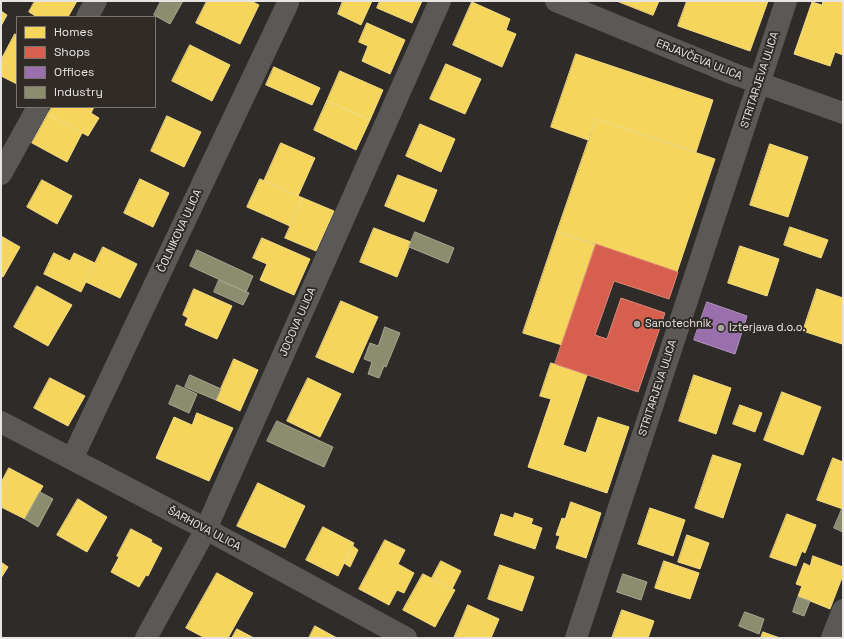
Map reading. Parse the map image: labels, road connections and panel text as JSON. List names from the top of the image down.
{
  "streets": {
    "street": [
      "ERJAVČEVA ULICA",
      "STRITARJEVA ULICA",
      "ČOLNIKOVA ULICA",
      "JOCOVA ULICA",
      "ŠARHOVA ULICA"
    ]
  },
  "crossings": [
    ["ERJAVČEVA ULICA", "STRITARJEVA ULICA"],
    ["ČOLNIKOVA ULICA", "ŠARHOVA ULICA"],
    ["JOCOVA ULICA", "ŠARHOVA ULICA"]
  ],
  "places": ["Sanotechnik", "Izterjava d.o.o."],
  "legend": [
    "Homes",
    "Shops",
    "Offices",
    "Industry"
  ]
}
